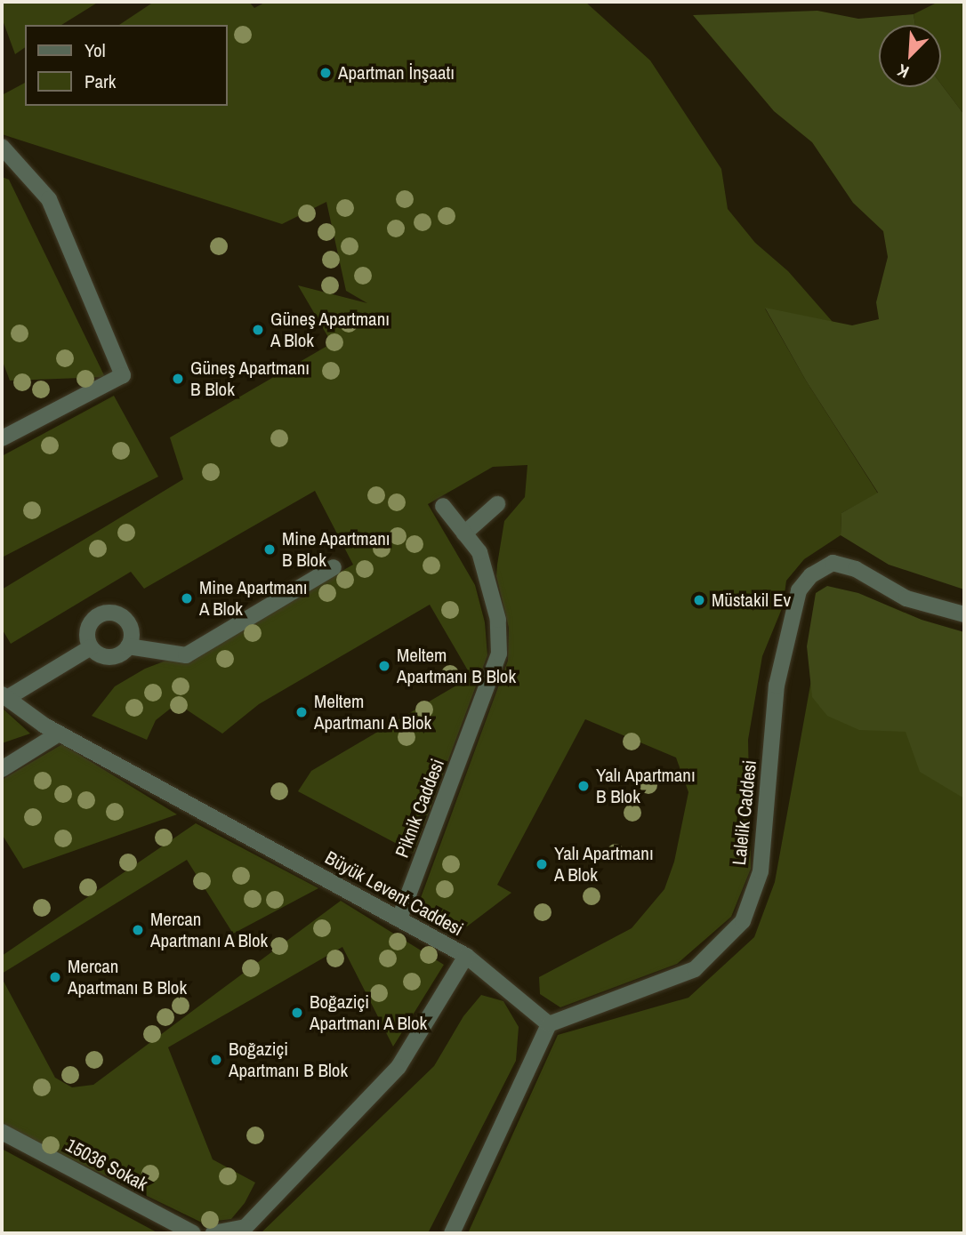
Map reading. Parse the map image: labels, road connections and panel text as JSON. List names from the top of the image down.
{
  "streets": {
    "street": [
      "Piknik Caddesi",
      "Lalelik Caddesi",
      "Büyük Levent Caddesi",
      "15036 Sokak"
    ]
  },
  "crossings": [
    ["Piknik Caddesi", "Büyük Levent Caddesi"]
  ],
  "places": [
    "Apartman İnşaatı",
    "Güneş Apartmanı A Blok",
    "Güneş Apartmanı B Blok",
    "Mine Apartmanı B Blok",
    "Mine Apartmanı A Blok",
    "Müstakil Ev",
    "Meltem Apartmanı B Blok",
    "Meltem Apartmanı A Blok",
    "Yalı Apartmanı B Blok",
    "Yalı Apartmanı A Blok",
    "Mercan Apartmanı A Blok",
    "Mercan Apartmanı B Blok",
    "Boğaziçi Apartmanı A Blok",
    "Boğaziçi Apartmanı B Blok"
  ],
  "legend": ["Yol", "Park"],
  "north": "bottom left"
}
